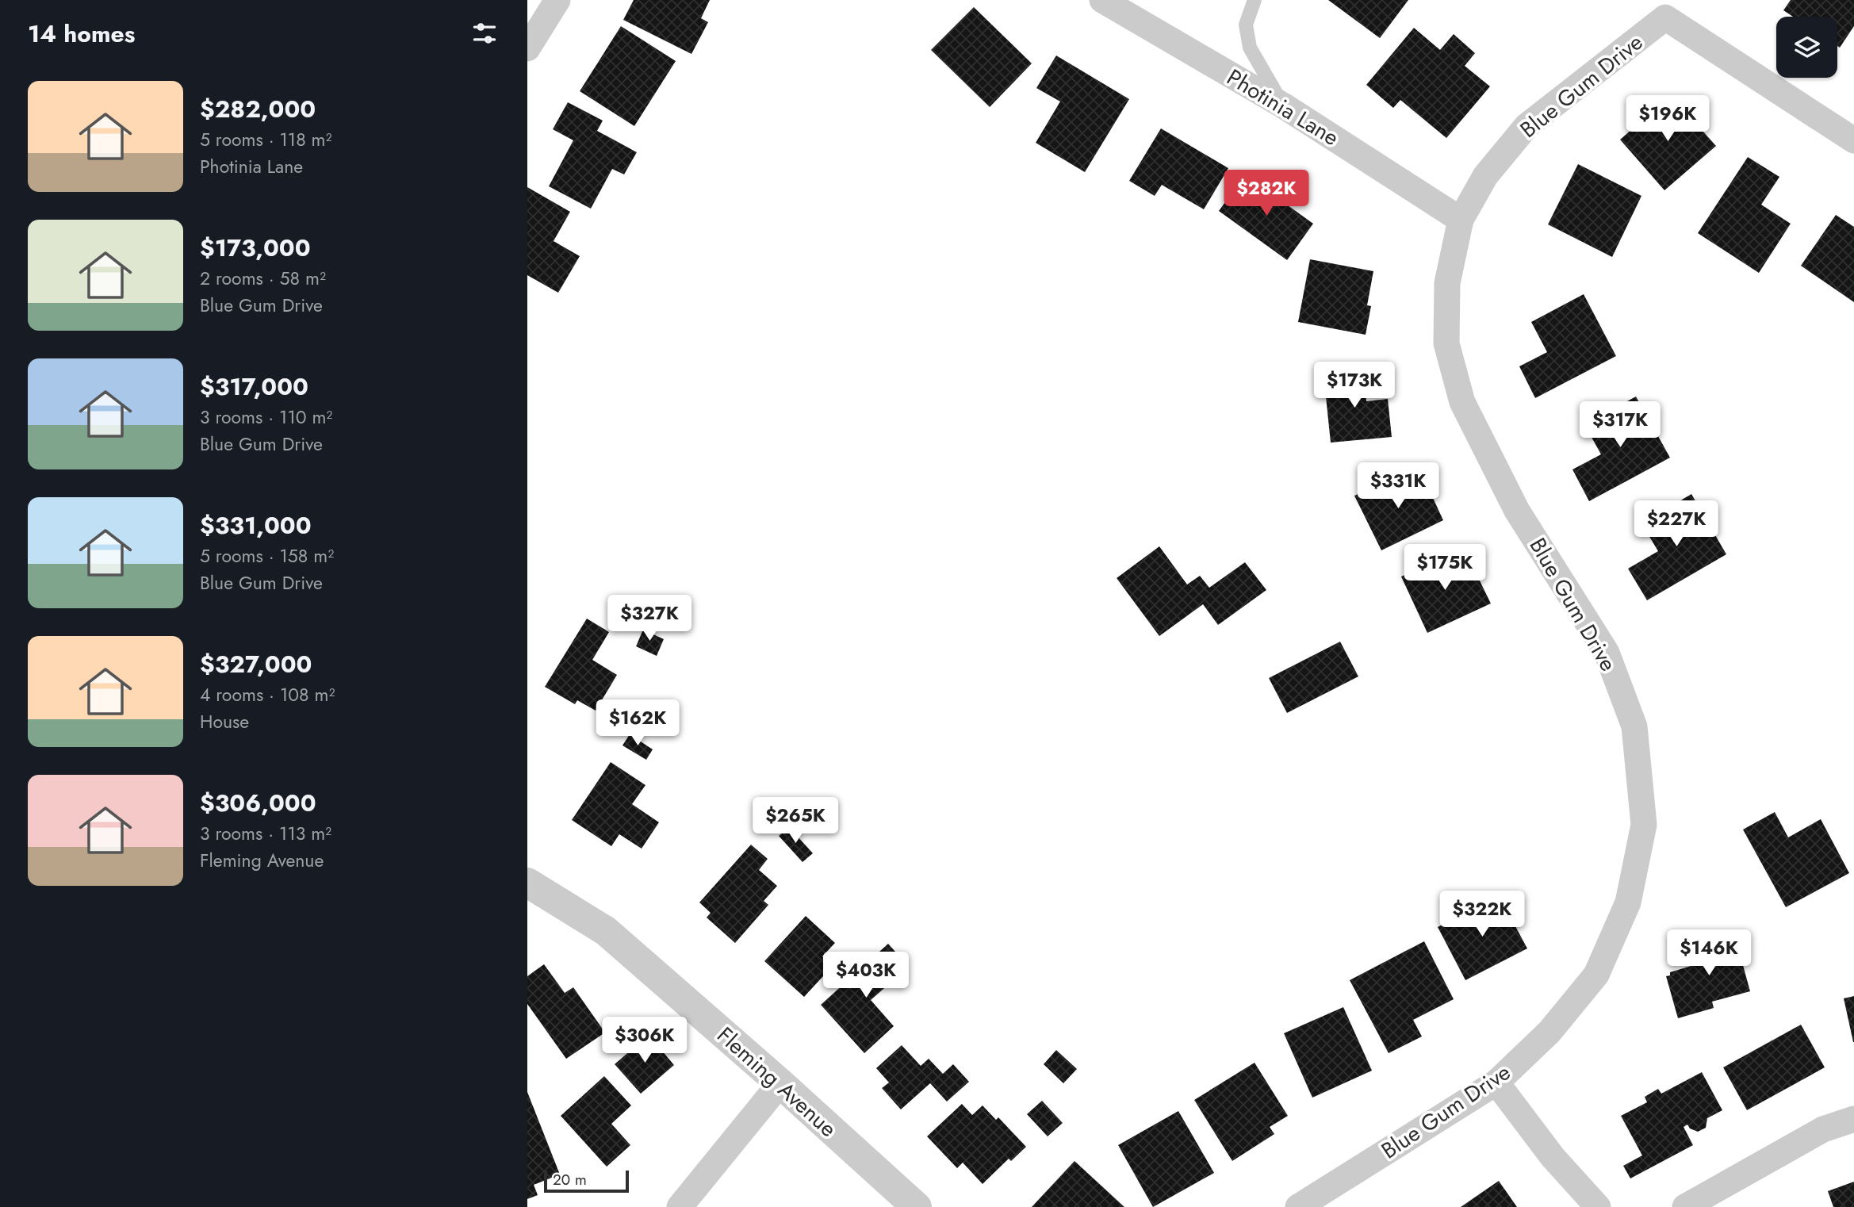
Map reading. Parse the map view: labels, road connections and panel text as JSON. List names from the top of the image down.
{
  "streets": {
    "street": ["Blue Gum Drive", "Photinia Lane", "Fleming Avenue"]
  },
  "crossings": [
    ["Blue Gum Drive", "Photinia Lane"]
  ],
  "scale_bar": "20 m",
  "page": {
    "heading": "14 homes",
    "list": [
      {
        "name": "$282,000",
        "note": "5 rooms · 118 m² · Photinia Lane"
      },
      {
        "name": "$173,000",
        "note": "2 rooms · 58 m² · Blue Gum Drive"
      },
      {
        "name": "$317,000",
        "note": "3 rooms · 110 m² · Blue Gum Drive"
      },
      {
        "name": "$331,000",
        "note": "5 rooms · 158 m² · Blue Gum Drive"
      },
      {
        "name": "$327,000",
        "note": "4 rooms · 108 m² · House"
      },
      {
        "name": "$306,000",
        "note": "3 rooms · 113 m² · Fleming Avenue"
      }
    ],
    "price": [
      "$196K",
      "$282K",
      "$173K",
      "$317K",
      "$331K",
      "$227K",
      "$175K",
      "$327K",
      "$162K",
      "$265K",
      "$322K",
      "$146K",
      "$403K",
      "$306K"
    ],
    "scale": "20 m"
  }
}
